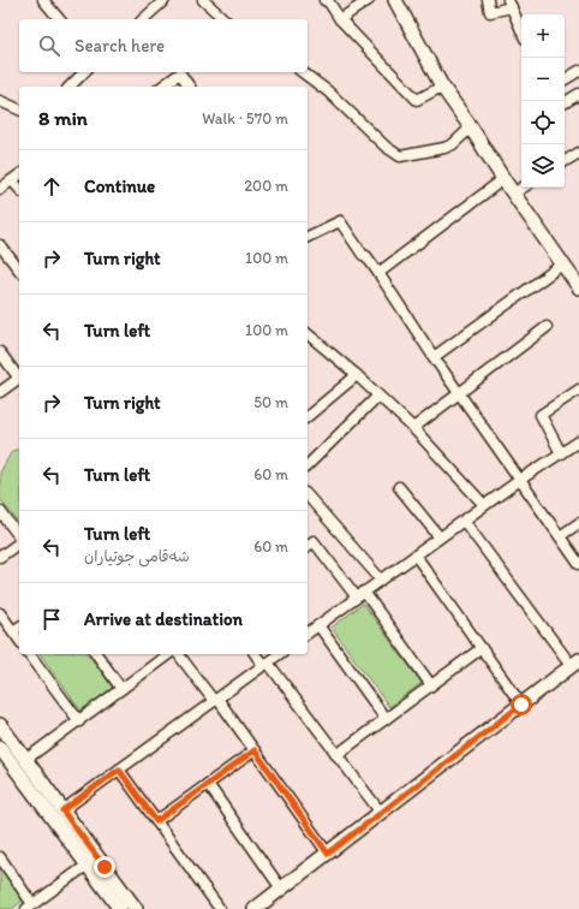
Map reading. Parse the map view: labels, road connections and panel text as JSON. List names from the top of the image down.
{
  "page": {
    "map_buttons": ["+", "−"],
    "search": "Search here",
    "heading": ["8 min", "Walk · 570 m"],
    "list": [
      ["Continue", "200 m"],
      ["Turn right", "100 m"],
      ["Turn left", "100 m"],
      ["Turn right", "50 m"],
      ["Turn left", "60 m"],
      ["Turn left", "شەقامی جوتیاران", "60 m"],
      "Arrive at destination"
    ]
  }
}
